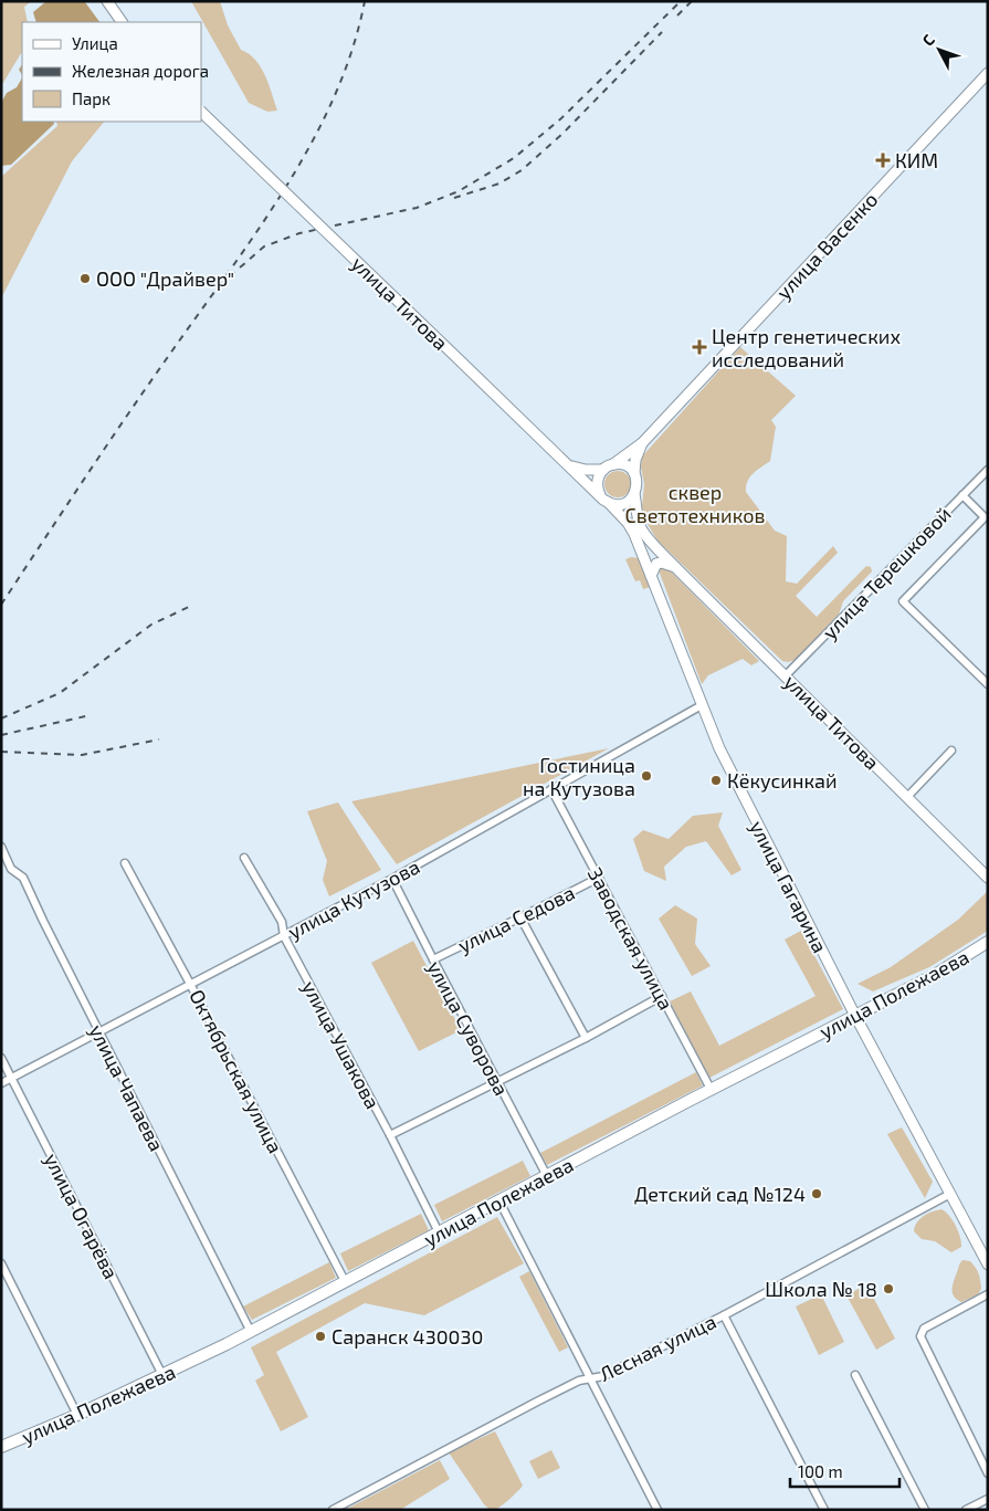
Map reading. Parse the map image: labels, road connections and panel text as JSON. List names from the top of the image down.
{
  "streets": {
    "main road": [
      "улица Васенко",
      "улица Титова",
      "улица Гагарина",
      "улица Полежаева"
    ],
    "street": [
      "улица Терешковой",
      "улица Кутузова",
      "улица Седова",
      "Заводская улица",
      "улица Суворова",
      "улица Ушакова",
      "Октябрьская улица",
      "улица Чапаева",
      "улица Огарёва",
      "Лесная улица"
    ]
  },
  "crossings": [
    ["улица Васенко", "улица Титова"],
    ["улица Васенко", "улица Гагарина"],
    ["улица Титова", "улица Терешковой"],
    ["улица Титова", "улица Гагарина"],
    ["улица Гагарина", "улица Кутузова"],
    ["улица Гагарина", "улица Полежаева"],
    ["улица Гагарина", "Лесная улица"],
    ["улица Кутузова", "Заводская улица"],
    ["улица Кутузова", "улица Суворова"],
    ["улица Кутузова", "улица Ушакова"],
    ["улица Кутузова", "Октябрьская улица"],
    ["улица Кутузова", "улица Чапаева"],
    ["улица Кутузова", "улица Огарёва"],
    ["улица Седова", "Заводская улица"],
    ["улица Седова", "улица Суворова"],
    ["Заводская улица", "улица Полежаева"],
    ["улица Полежаева", "улица Суворова"],
    ["улица Полежаева", "улица Ушакова"],
    ["улица Полежаева", "Октябрьская улица"],
    ["улица Полежаева", "улица Чапаева"],
    ["улица Полежаева", "улица Огарёва"]
  ],
  "parks": ["сквер Светотехников"],
  "places": {
    "health": ["КИМ", "Центр генетических исследований"],
    "other": [
      "ООО \"Драйвер\"",
      "Гостиница на Кутузова",
      "Кёкусинкай",
      "Детский сад №124",
      "Школа № 18",
      "Саранск 430030"
    ]
  },
  "legend": ["Улица", "Железная дорога", "Парк"],
  "scale_bar": "100 m",
  "north": "top left"
}
